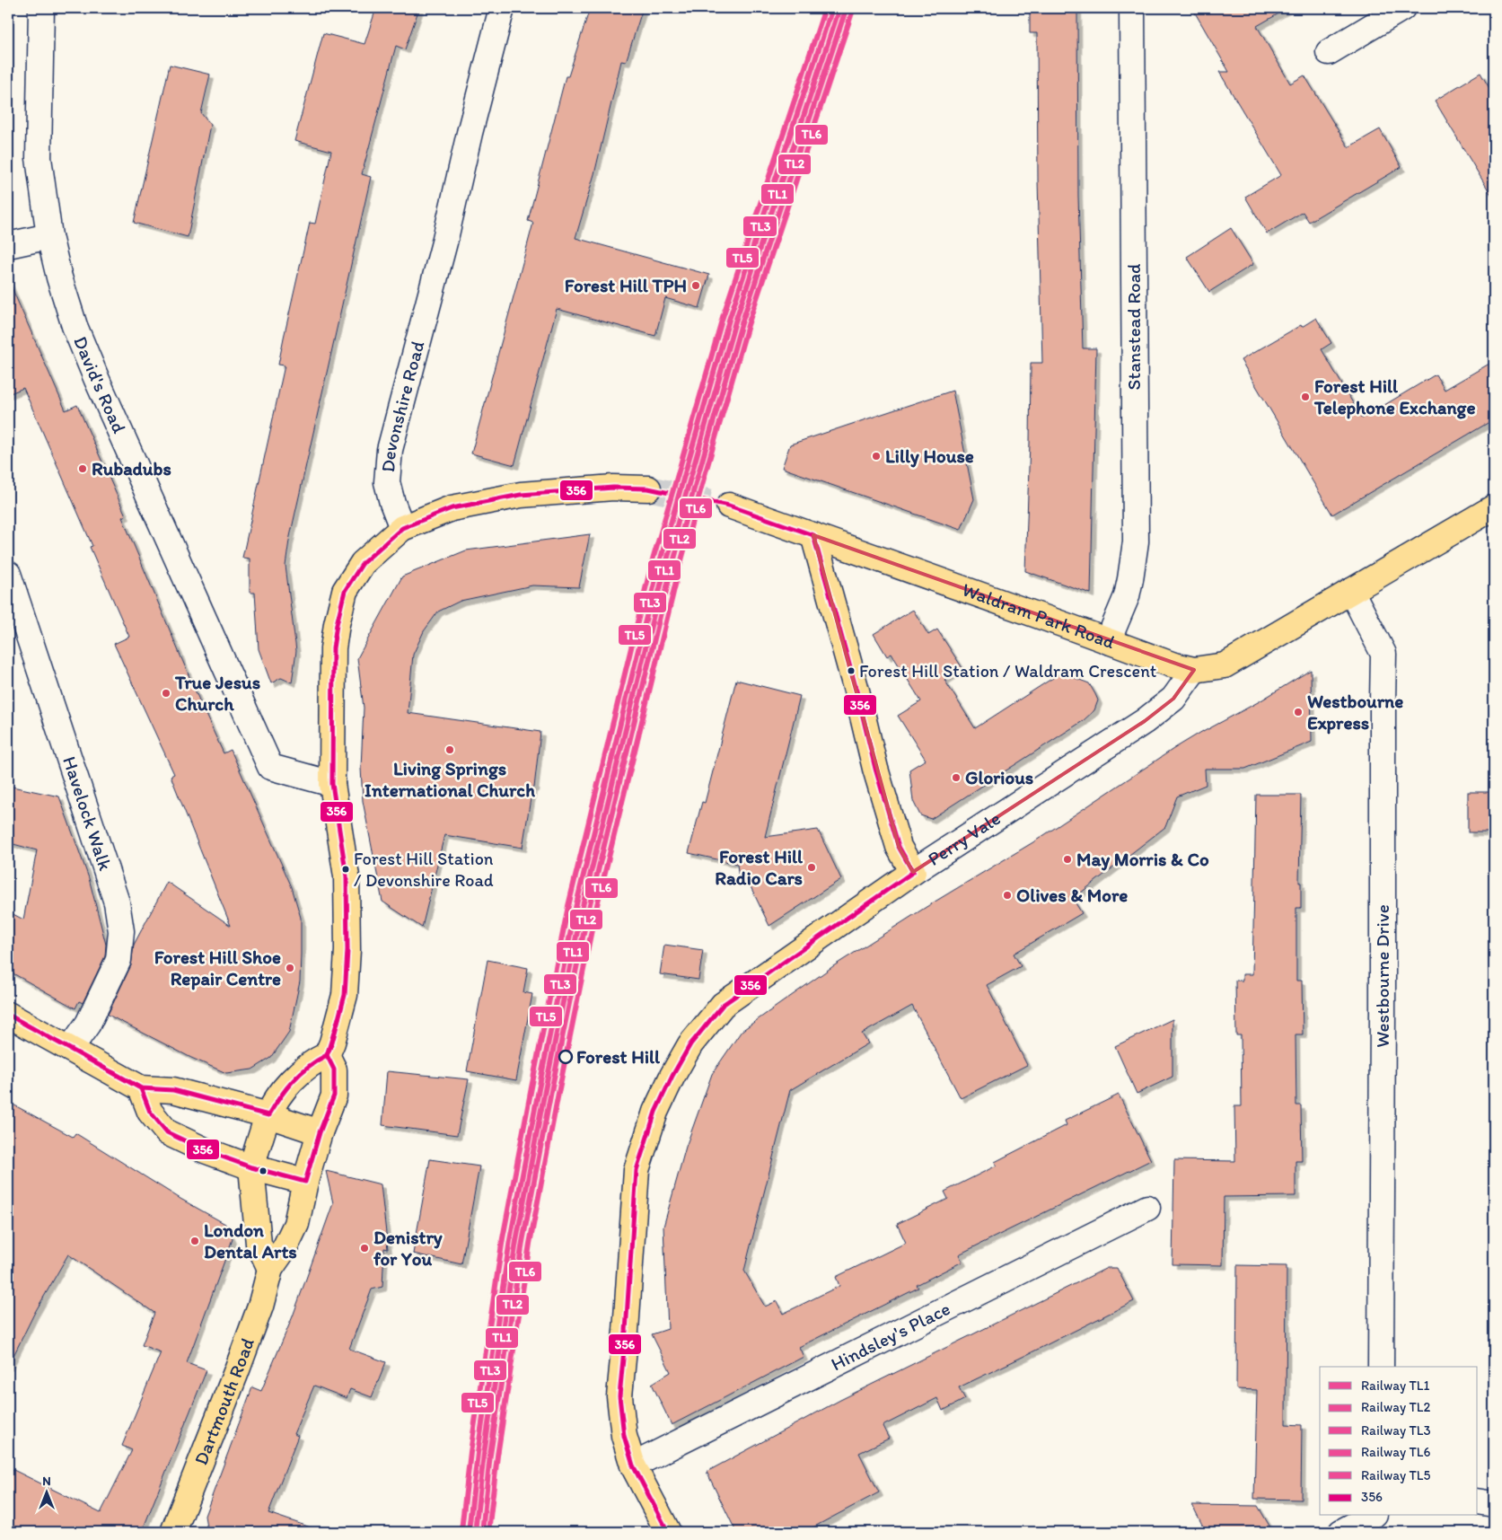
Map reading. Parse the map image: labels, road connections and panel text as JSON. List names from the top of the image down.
{
  "streets": {
    "main road": ["Waldram Park Road", "Perry Vale", "Dartmouth Road"],
    "street": [
      "Stanstead Road",
      "David's Road",
      "Devonshire Road",
      "Havelock Walk",
      "Westbourne Drive",
      "Hindsley's Place"
    ]
  },
  "crossings": [
    ["Stanstead Road", "Waldram Park Road"],
    ["Waldram Park Road", "Perry Vale"],
    ["Waldram Park Road", "Westbourne Drive"],
    ["Perry Vale", "Hindsley's Place"]
  ],
  "places": [
    "Forest Hill TPH",
    "Forest Hill Telephone Exchange",
    "Lilly House",
    "Rubadubs",
    "Forest Hill Station / Waldram Crescent",
    "True Jesus Church",
    "Westbourne Express",
    "Living Springs International Church",
    "Glorious",
    "May Morris & Co",
    "Forest Hill Radio Cars",
    "Forest Hill Station / Devonshire Road",
    "Olives & More",
    "Forest Hill Shoe Repair Centre",
    "Forest Hill",
    "London Dental Arts",
    "Denistry for You"
  ],
  "lines": [
    "rail line TL1",
    "rail line TL3",
    "rail line TL5",
    "rail line TL2",
    "rail line TL6",
    "transit line 356"
  ],
  "legend": [
    "Railway TL1",
    "Railway TL2",
    "Railway TL3",
    "Railway TL6",
    "Railway TL5",
    "356"
  ],
  "north": "top"
}
